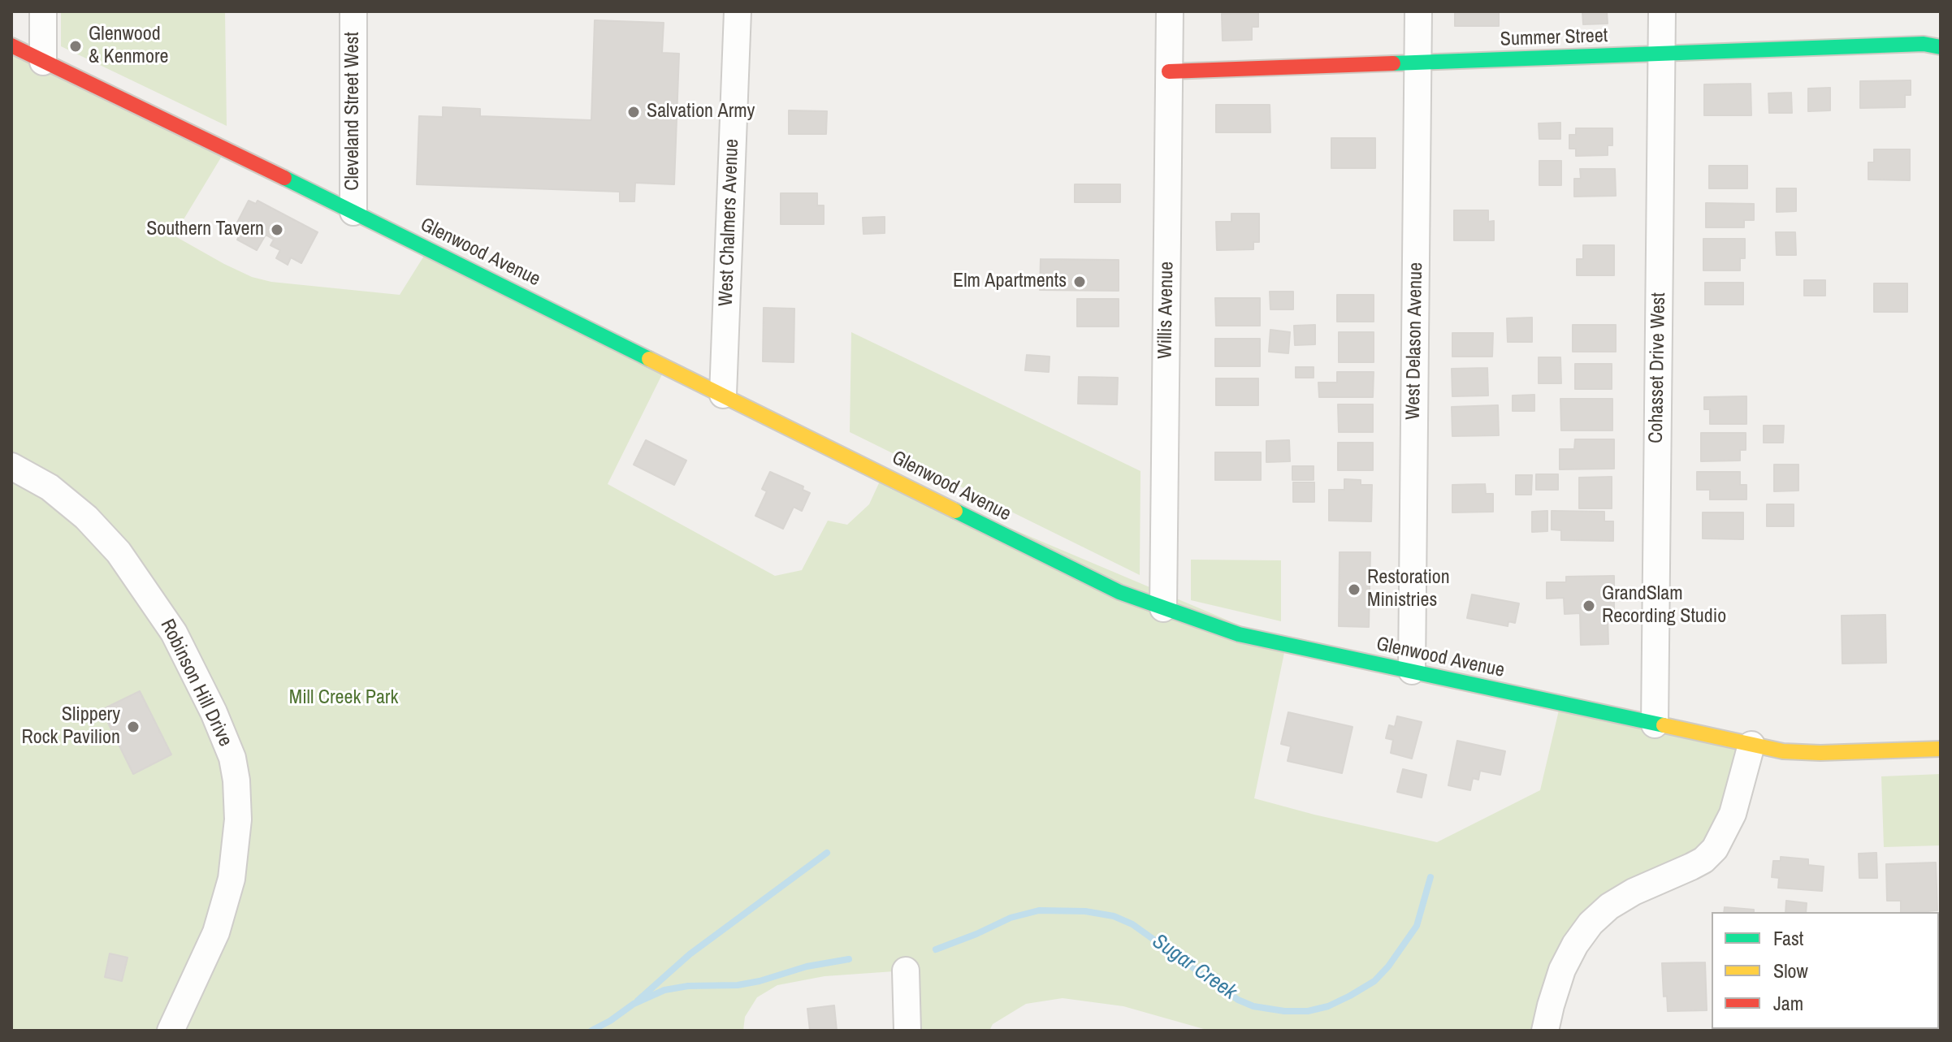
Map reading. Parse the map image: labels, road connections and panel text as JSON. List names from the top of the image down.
{
  "streets": {
    "main road": ["Summer Street", "Glenwood Avenue"],
    "street": [
      "Cleveland Street West",
      "West Chalmers Avenue",
      "Willis Avenue",
      "West Delason Avenue",
      "Cohasset Drive West",
      "Robinson Hill Drive"
    ]
  },
  "crossings": [
    ["Summer Street", "Willis Avenue"],
    ["Summer Street", "West Delason Avenue"],
    ["Summer Street", "Cohasset Drive West"],
    ["Cleveland Street West", "Glenwood Avenue"],
    ["West Chalmers Avenue", "Glenwood Avenue"],
    ["Glenwood Avenue", "Willis Avenue"],
    ["Glenwood Avenue", "West Delason Avenue"],
    ["Glenwood Avenue", "Cohasset Drive West"]
  ],
  "water": ["Sugar Creek"],
  "parks": ["Mill Creek Park"],
  "places": [
    "Glenwood & Kenmore",
    "Salvation Army",
    "Southern Tavern",
    "Elm Apartments",
    "Restoration Ministries",
    "GrandSlam Recording Studio",
    "Slippery Rock Pavilion"
  ],
  "legend": ["Fast", "Slow", "Jam"]
}
